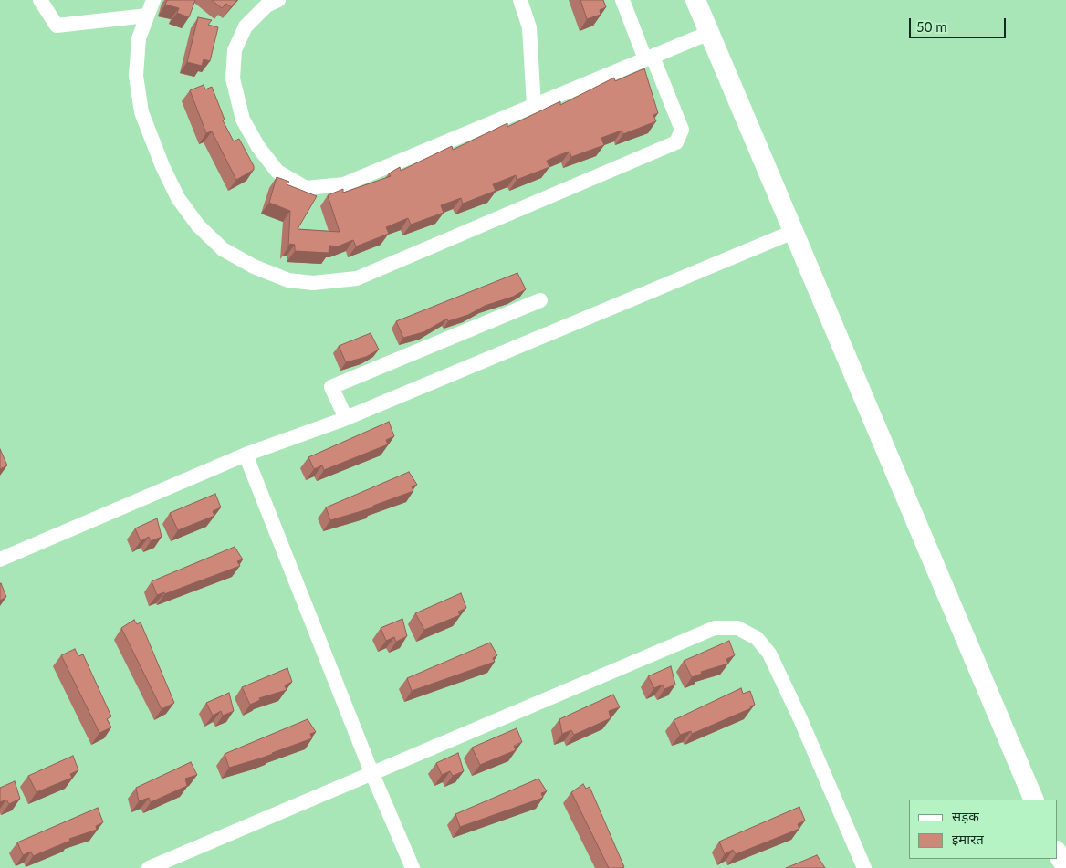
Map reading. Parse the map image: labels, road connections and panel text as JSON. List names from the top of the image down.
{
  "legend": ["सड़क", "इमारत"],
  "scale_bar": "50 m"
}
